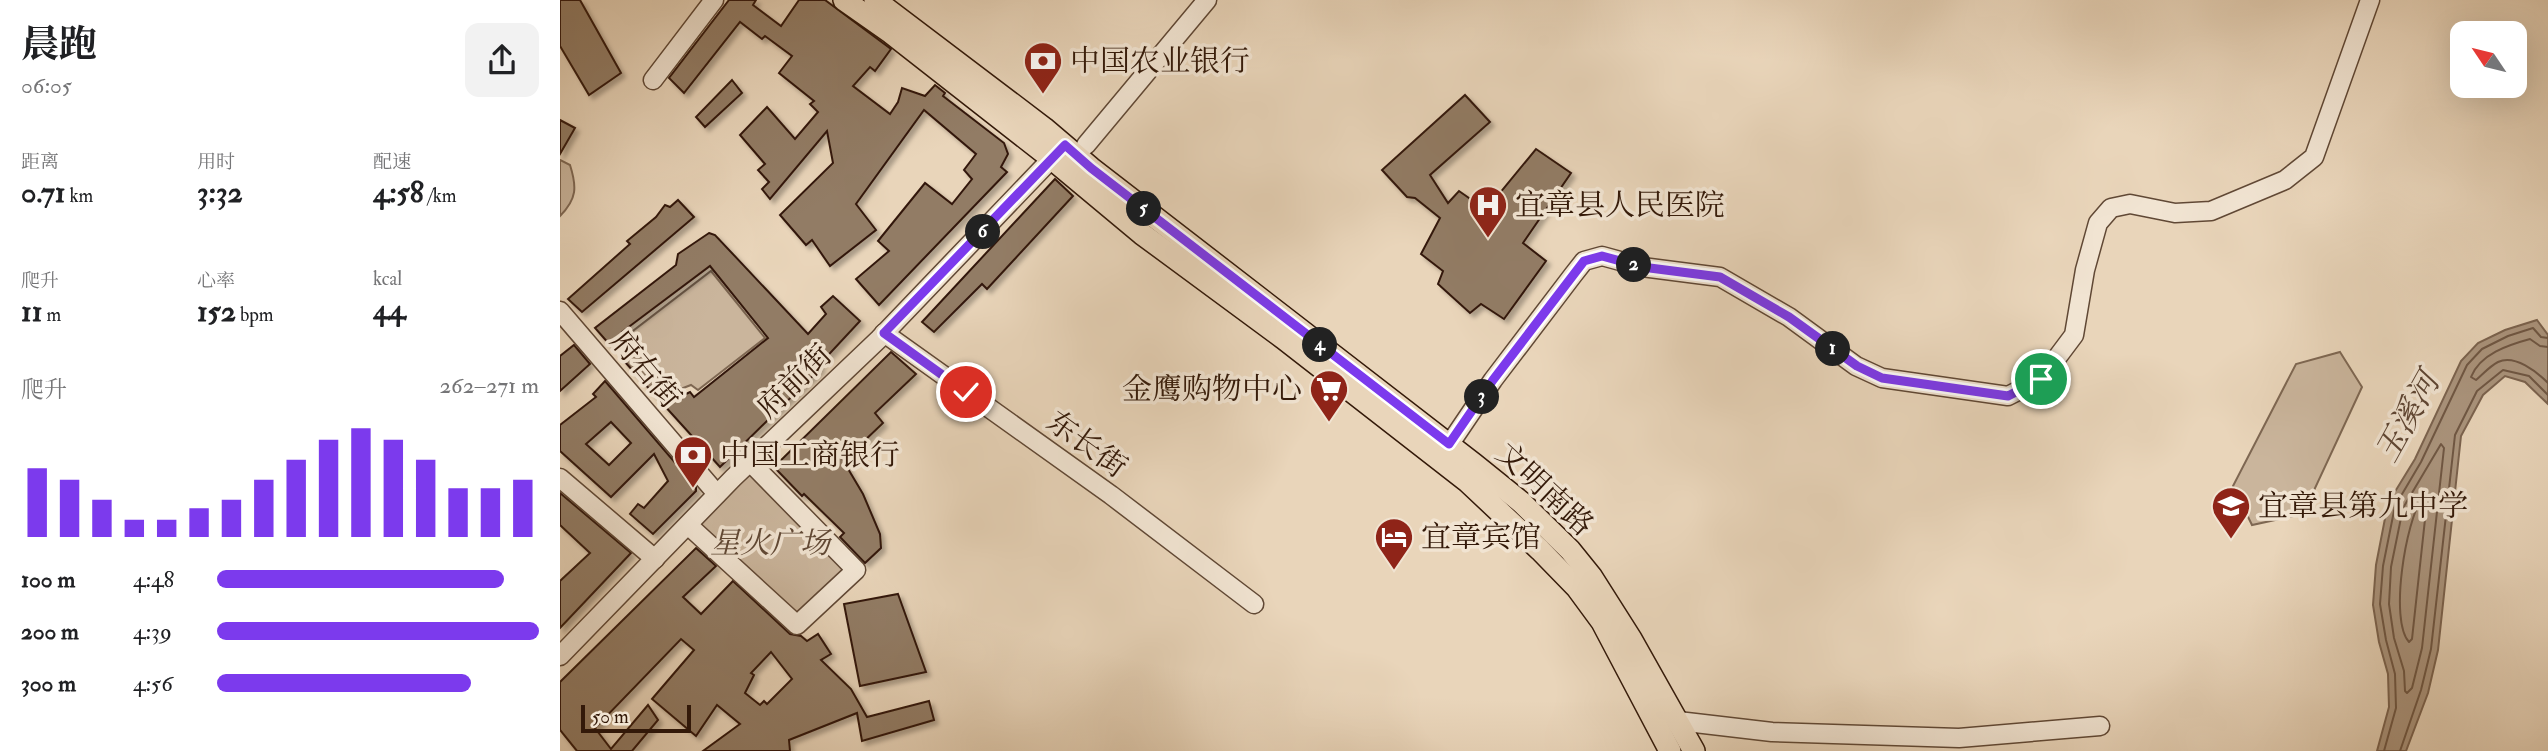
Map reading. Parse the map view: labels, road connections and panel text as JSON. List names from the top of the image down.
{
  "streets": {
    "main road": ["文明南路"],
    "street": ["府右街", "府前街", "东长街"]
  },
  "crossings": [
    ["府右街", "府前街"],
    ["府前街", "东长街"],
    ["府前街", "文明南路"]
  ],
  "water": ["玉溪河"],
  "parks": ["星火广场"],
  "places": {
    "bank": ["中国农业银行", "中国工商银行"],
    "hospital": ["宜章县人民医院"],
    "supermarket": ["金鹰购物中心"],
    "school or university": ["宜章县第九中学"],
    "hotel": ["宜章宾馆"]
  },
  "scale_bar": "50 m",
  "north": "top left",
  "page": {
    "heading": ["晨跑", "06:05"],
    "stats": [
      ["距离", "0.71 km"],
      ["用时", "3:32"],
      ["配速", "4:58 /km"],
      ["爬升", "11 m"],
      ["心率", "152 bpm"],
      ["kcal", "44"]
    ],
    "pins": [
      "5",
      "6",
      "2",
      "4",
      "1",
      "3"
    ],
    "chart": ["爬升", "262–271 m"],
    "list": [
      {
        "name": "100 m",
        "note": "4:48"
      },
      {
        "name": "200 m",
        "note": "4:39"
      },
      {
        "name": "300 m",
        "note": "4:56"
      }
    ],
    "scale": "50 m"
  }
}
